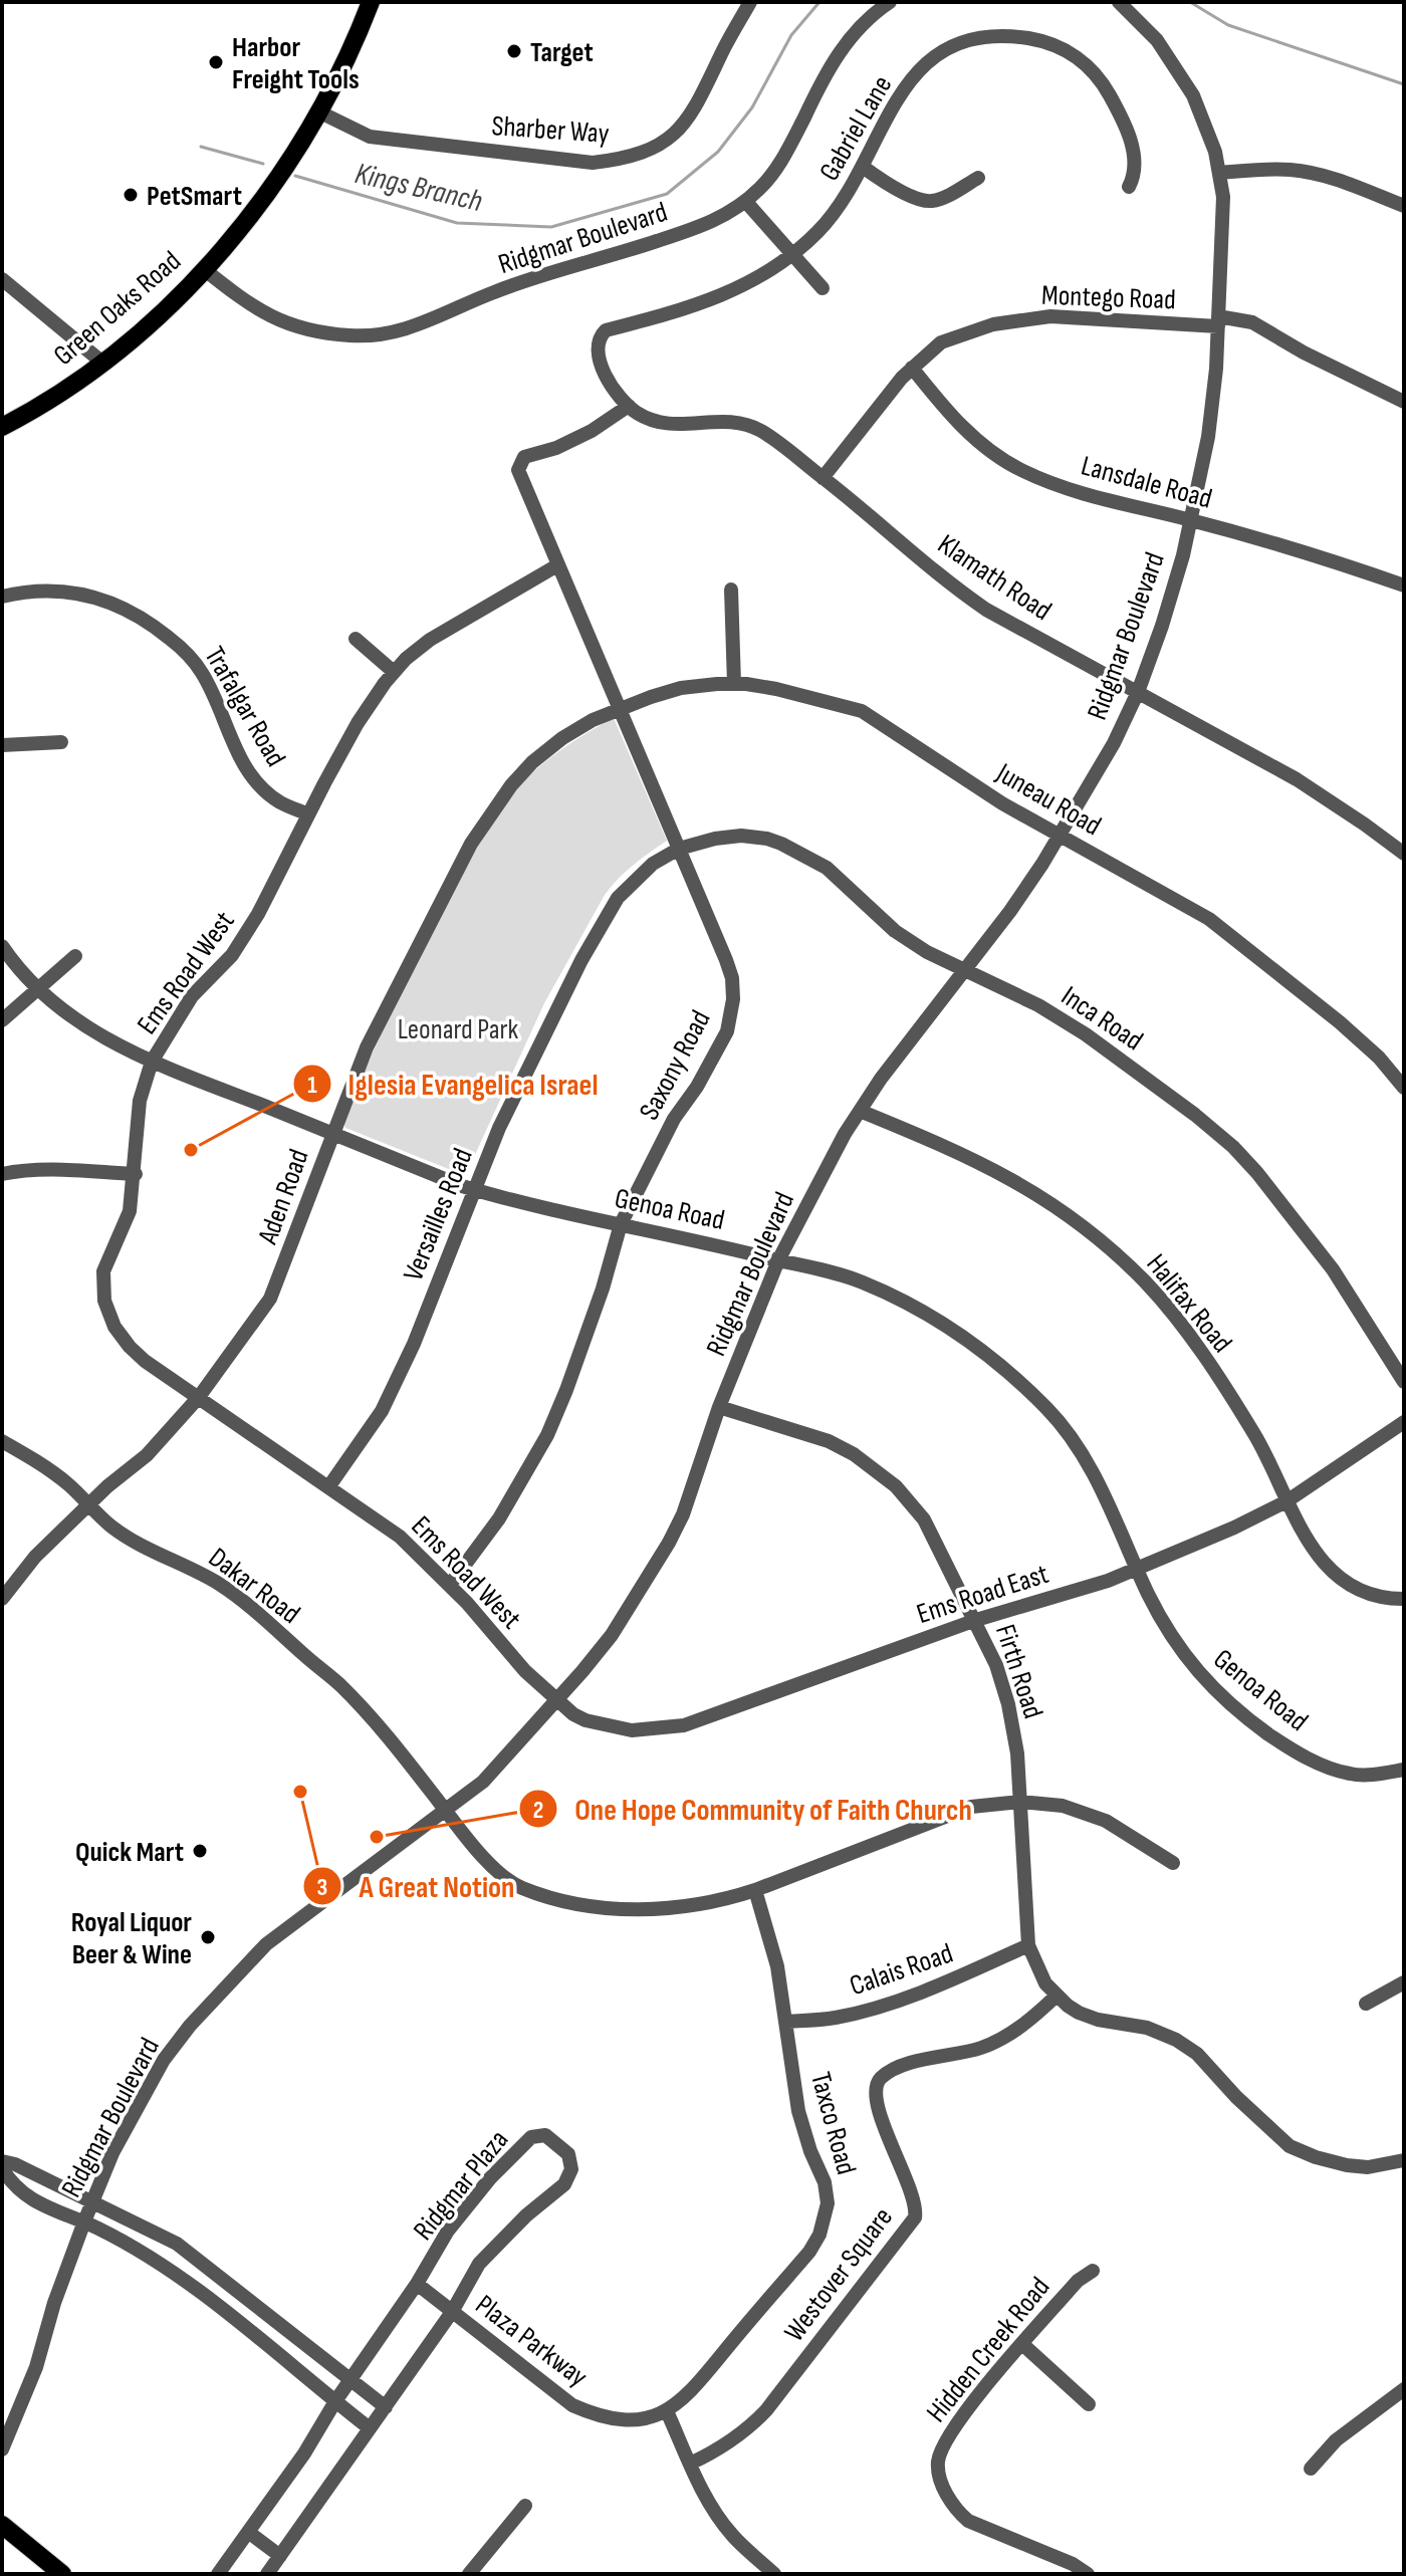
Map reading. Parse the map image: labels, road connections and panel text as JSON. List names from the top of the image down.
{
  "streets": {
    "main road": ["Green Oaks Road"],
    "street": [
      "Gabriel Lane",
      "Sharber Way",
      "Ridgmar Boulevard",
      "Montego Road",
      "Lansdale Road",
      "Klamath Road",
      "Trafalgar Road",
      "Juneau Road",
      "Ems Road West",
      "Inca Road",
      "Saxony Road",
      "Aden Road",
      "Genoa Road",
      "Versailles Road",
      "Halifax Road",
      "Dakar Road",
      "Ems Road East",
      "Firth Road",
      "Calais Road",
      "Taxco Road",
      "Ridgmar Plaza",
      "Westover Square",
      "Plaza Parkway",
      "Hidden Creek Road"
    ]
  },
  "crossings": [
    ["Gabriel Lane", "Klamath Road"],
    ["Gabriel Lane", "Saxony Road"],
    ["Sharber Way", "Green Oaks Road"],
    ["Ridgmar Boulevard", "Montego Road"],
    ["Ridgmar Boulevard", "Green Oaks Road"],
    ["Ridgmar Boulevard", "Lansdale Road"],
    ["Ridgmar Boulevard", "Klamath Road"],
    ["Ridgmar Boulevard", "Juneau Road"],
    ["Ridgmar Boulevard", "Ems Road West"],
    ["Ridgmar Boulevard", "Inca Road"],
    ["Ridgmar Boulevard", "Genoa Road"],
    ["Ridgmar Boulevard", "Halifax Road"],
    ["Ridgmar Boulevard", "Dakar Road"],
    ["Ridgmar Boulevard", "Ems Road East"],
    ["Ridgmar Boulevard", "Firth Road"],
    ["Montego Road", "Lansdale Road"],
    ["Montego Road", "Klamath Road"],
    ["Klamath Road", "Saxony Road"],
    ["Trafalgar Road", "Ems Road West"],
    ["Juneau Road", "Saxony Road"],
    ["Juneau Road", "Aden Road"],
    ["Ems Road West", "Saxony Road"],
    ["Ems Road West", "Aden Road"],
    ["Ems Road West", "Genoa Road"],
    ["Ems Road West", "Versailles Road"],
    ["Ems Road West", "Ems Road East"],
    ["Inca Road", "Saxony Road"],
    ["Inca Road", "Versailles Road"],
    ["Saxony Road", "Aden Road"],
    ["Saxony Road", "Genoa Road"],
    ["Saxony Road", "Versailles Road"],
    ["Aden Road", "Genoa Road"],
    ["Aden Road", "Dakar Road"],
    ["Genoa Road", "Versailles Road"],
    ["Genoa Road", "Ems Road East"],
    ["Halifax Road", "Ems Road East"],
    ["Dakar Road", "Firth Road"],
    ["Dakar Road", "Taxco Road"],
    ["Ems Road East", "Firth Road"],
    ["Firth Road", "Calais Road"],
    ["Calais Road", "Taxco Road"],
    ["Taxco Road", "Plaza Parkway"],
    ["Ridgmar Plaza", "Plaza Parkway"]
  ],
  "water": ["Kings Branch"],
  "parks": ["Leonard Park"],
  "places": [
    "Target",
    "Harbor Freight Tools",
    "PetSmart",
    "Iglesia Evangelica Israel",
    "A Great Notion",
    "One Hope Community of Faith Church",
    "Quick Mart",
    "Royal Liquor Beer & Wine"
  ]
}
